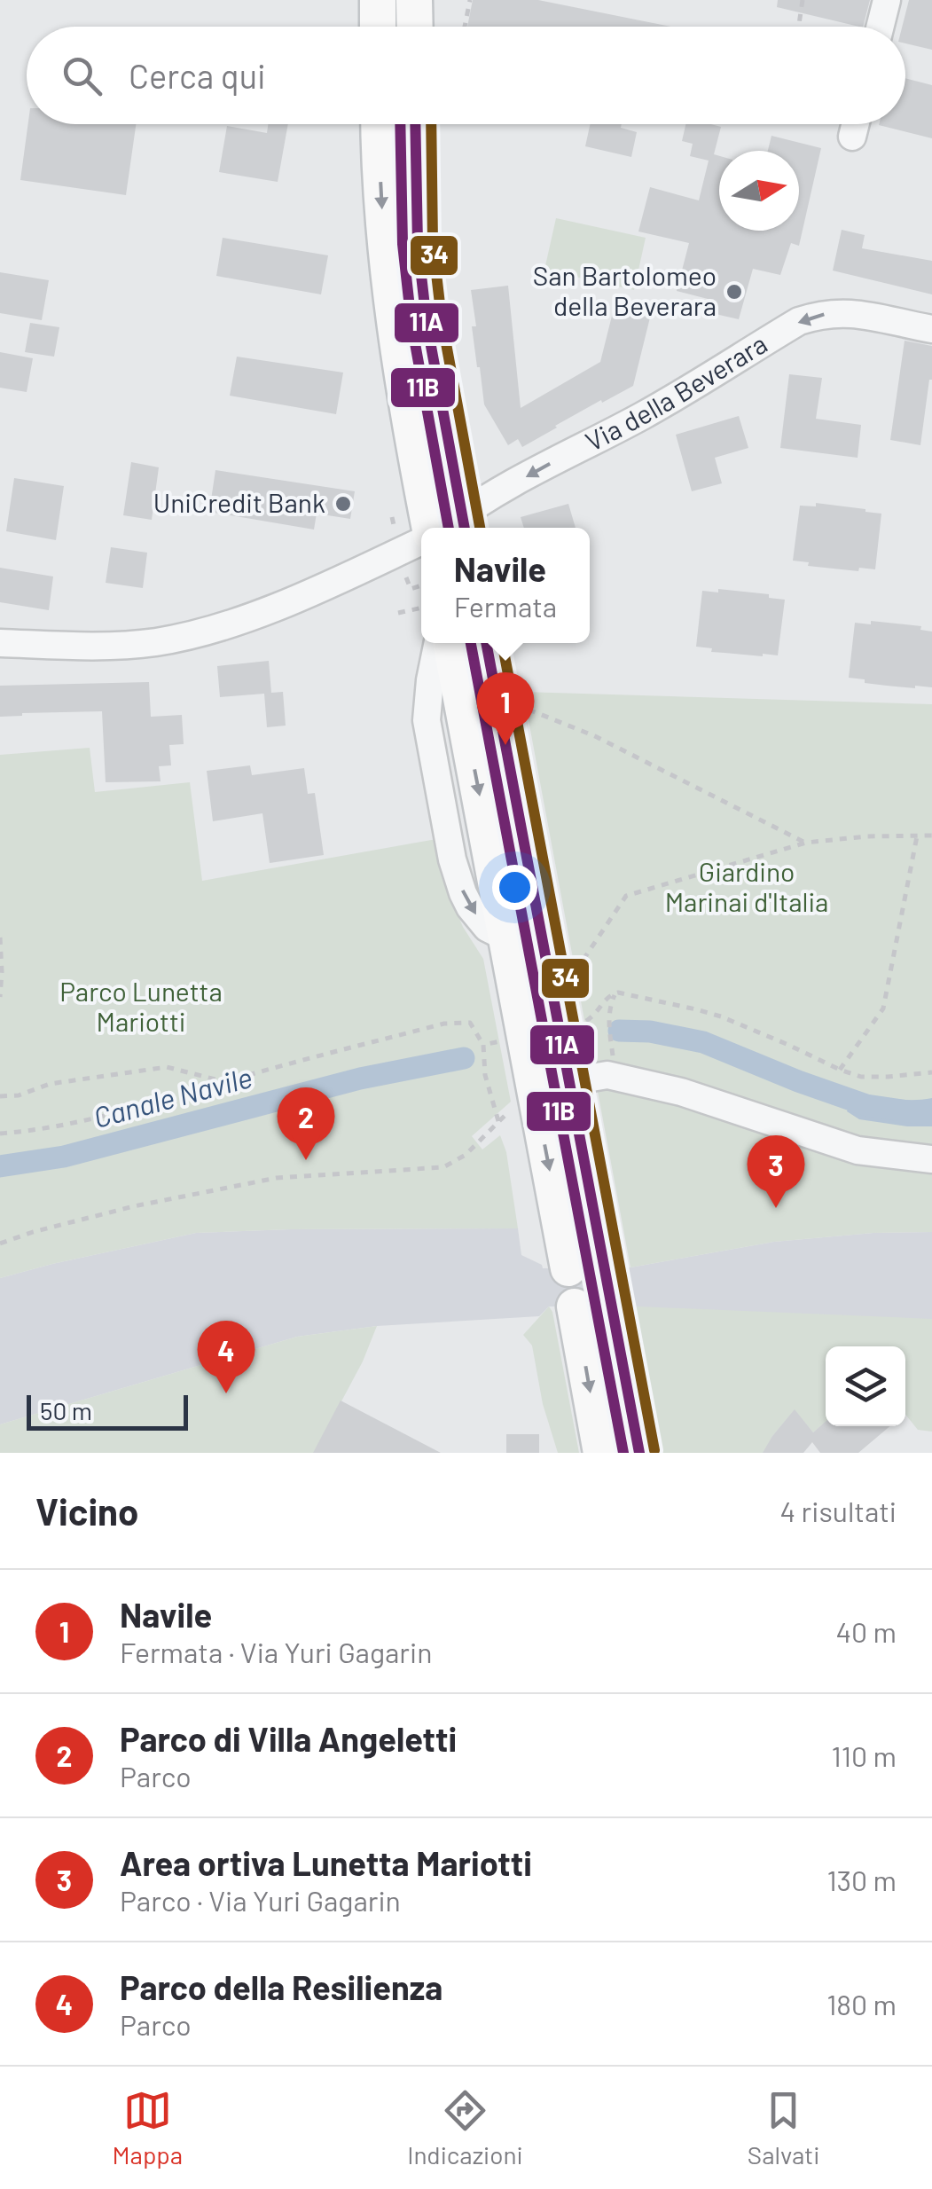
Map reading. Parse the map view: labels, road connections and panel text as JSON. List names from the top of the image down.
{
  "streets": {
    "street": ["Via della Beverara"]
  },
  "one_way": ["Via della Beverara"],
  "water": ["Canale Navile"],
  "parks": ["Giardino Marinai d'Italia", "Parco Lunetta Mariotti"],
  "places": ["San Bartolomeo della Beverara", "UniCredit Bank"],
  "lines": ["transit line 11A", "transit line 11B", "transit line 34"],
  "scale_bar": "50 m",
  "north": "right",
  "page": {
    "search": "Cerca qui",
    "popup": ["Navile", "Fermata"],
    "pins": [
      "1",
      "2",
      "3",
      "4"
    ],
    "scale": "50 m",
    "heading": ["Vicino", "4 risultati"],
    "list": [
      {
        "mark": "1",
        "name": "Navile",
        "note": "Fermata · Via Yuri Gagarin",
        "value": "40 m"
      },
      {
        "mark": "2",
        "name": "Parco di Villa Angeletti",
        "note": "Parco",
        "value": "110 m"
      },
      {
        "mark": "3",
        "name": "Area ortiva Lunetta Mariotti",
        "note": "Parco · Via Yuri Gagarin",
        "value": "130 m"
      },
      {
        "mark": "4",
        "name": "Parco della Resilienza",
        "note": "Parco",
        "value": "180 m"
      }
    ],
    "nav": ["Mappa", "Indicazioni", "Salvati"]
  }
}
